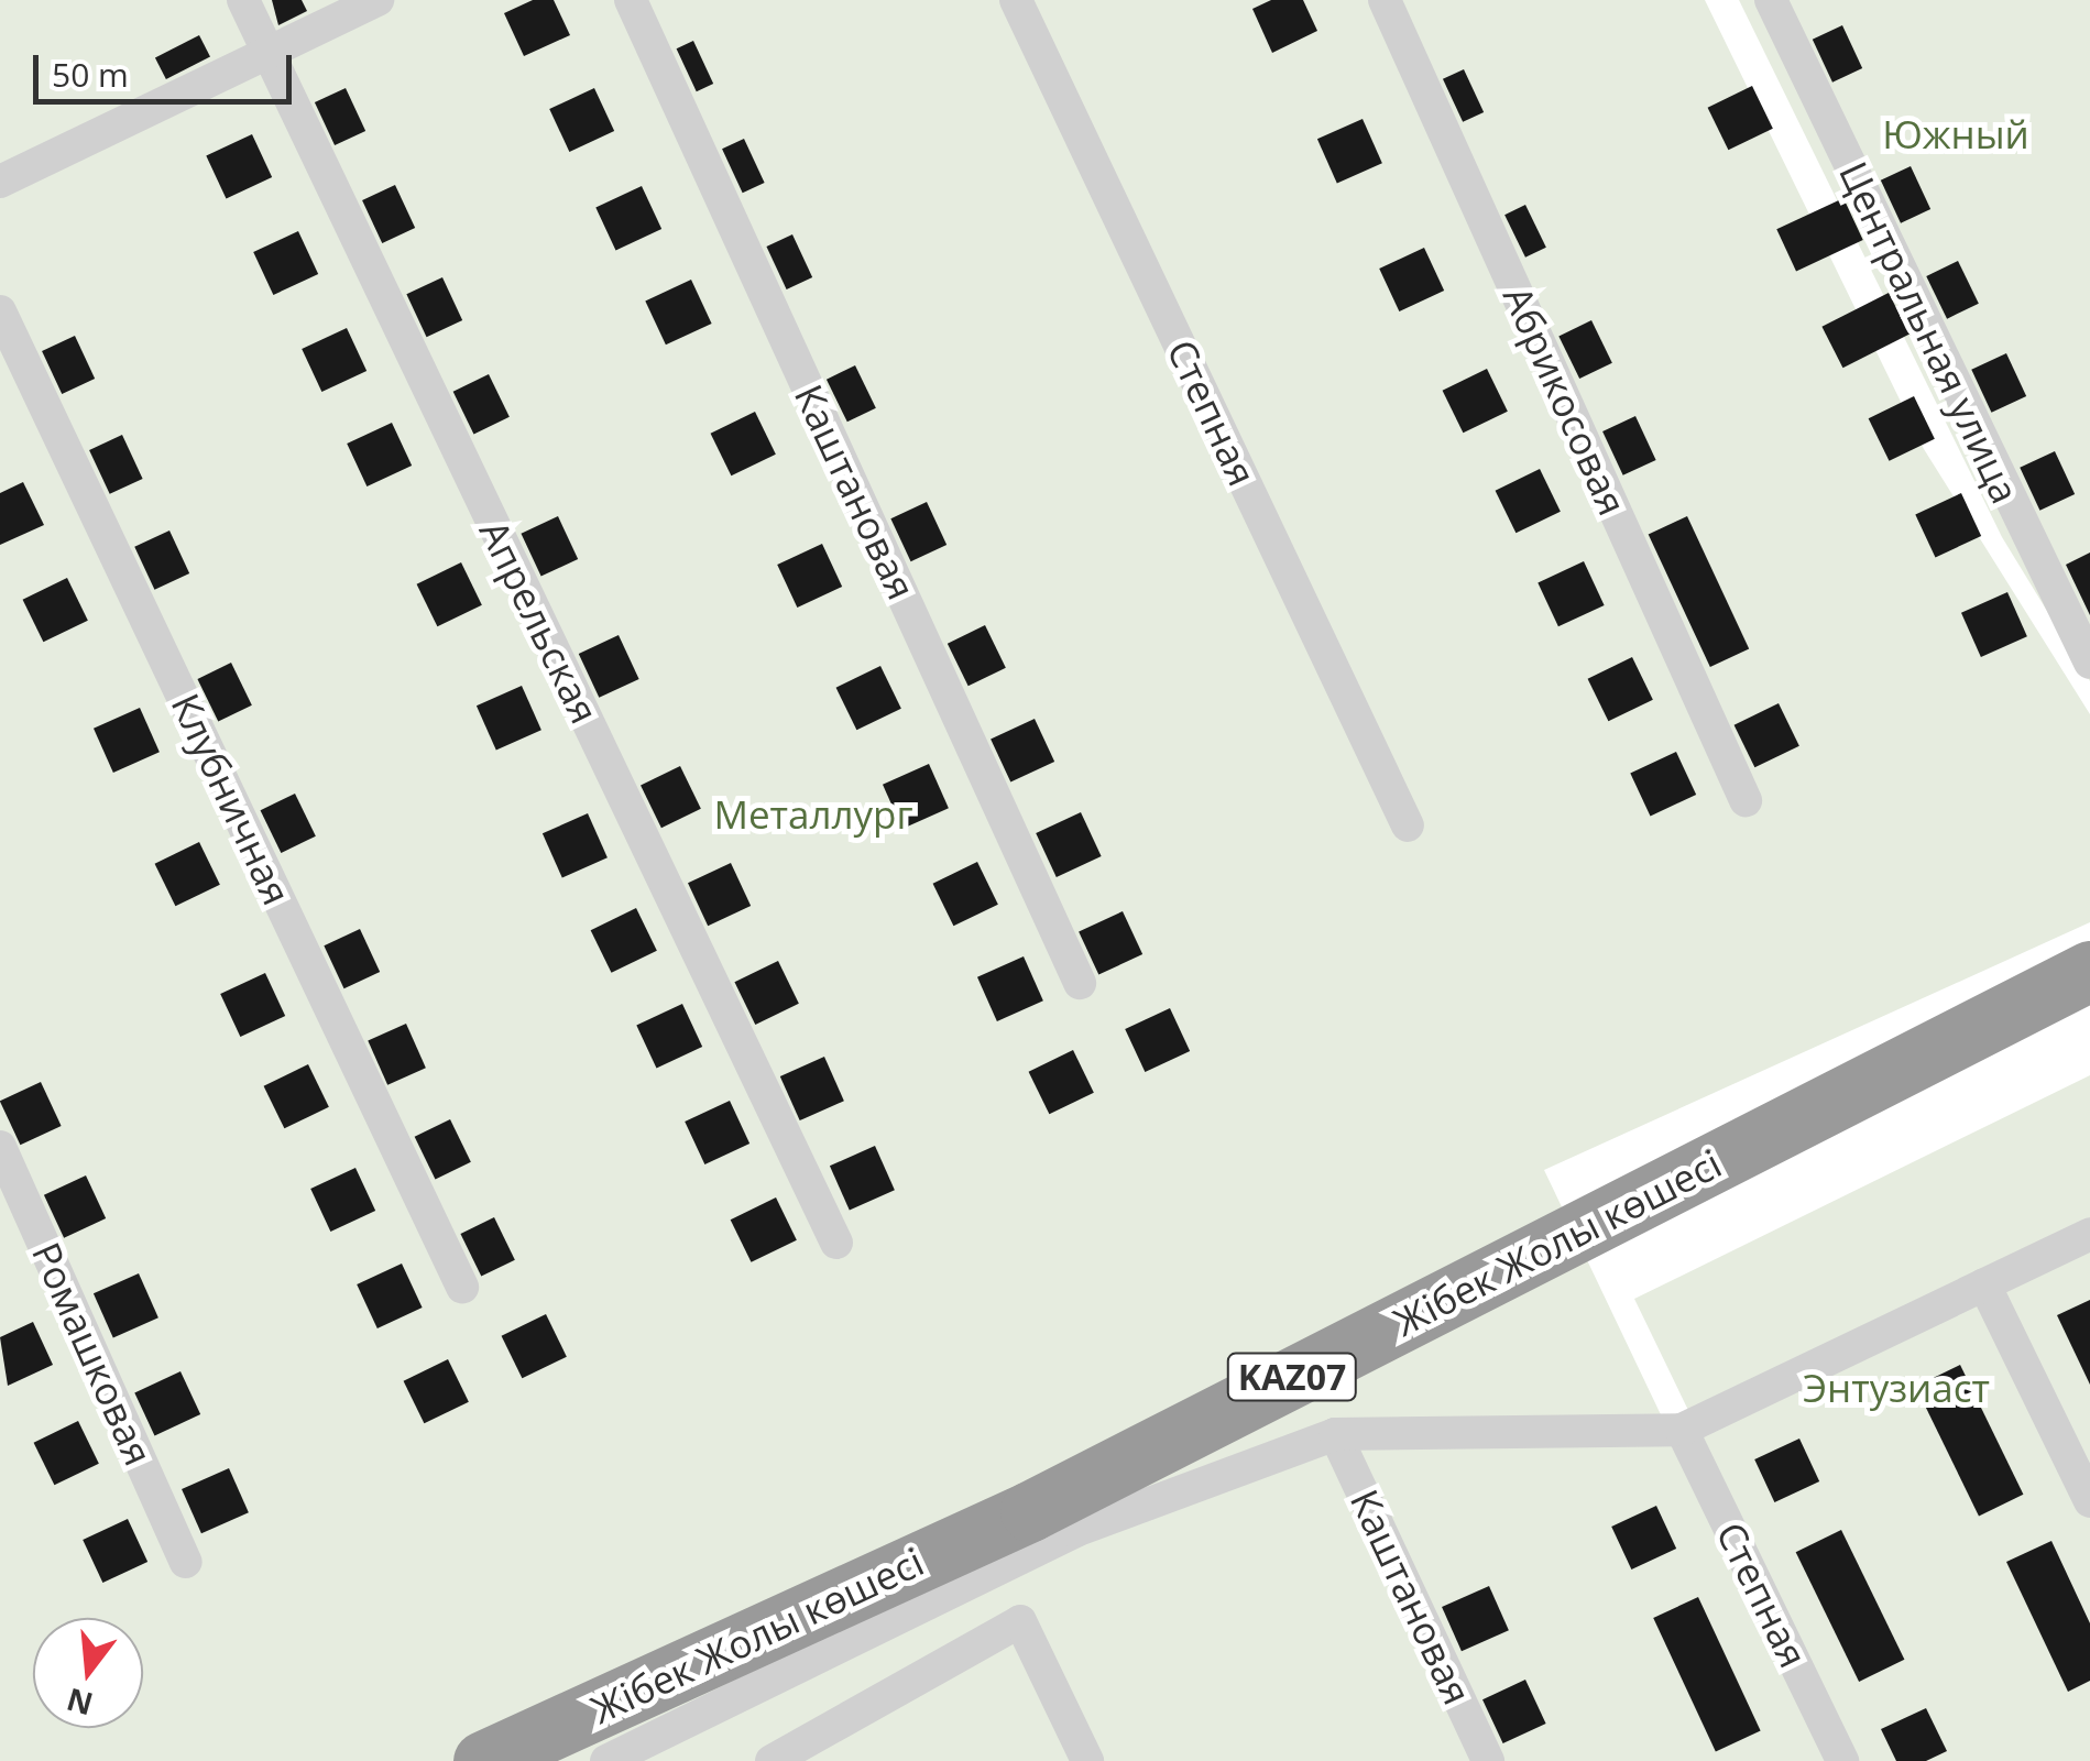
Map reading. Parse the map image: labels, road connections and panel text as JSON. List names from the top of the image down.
{
  "streets": {
    "highway": ["Жібек Жолы көшесі", "KAZ07"],
    "street": [
      "Центральная улица",
      "Абрикосовая",
      "Степная",
      "Каштановая",
      "Апрельская",
      "Клубничная",
      "Ромашковая"
    ]
  },
  "parks": ["Южный", "Металлург", "Энтузиаст"],
  "scale_bar": "50 m",
  "north": "bottom"
}
